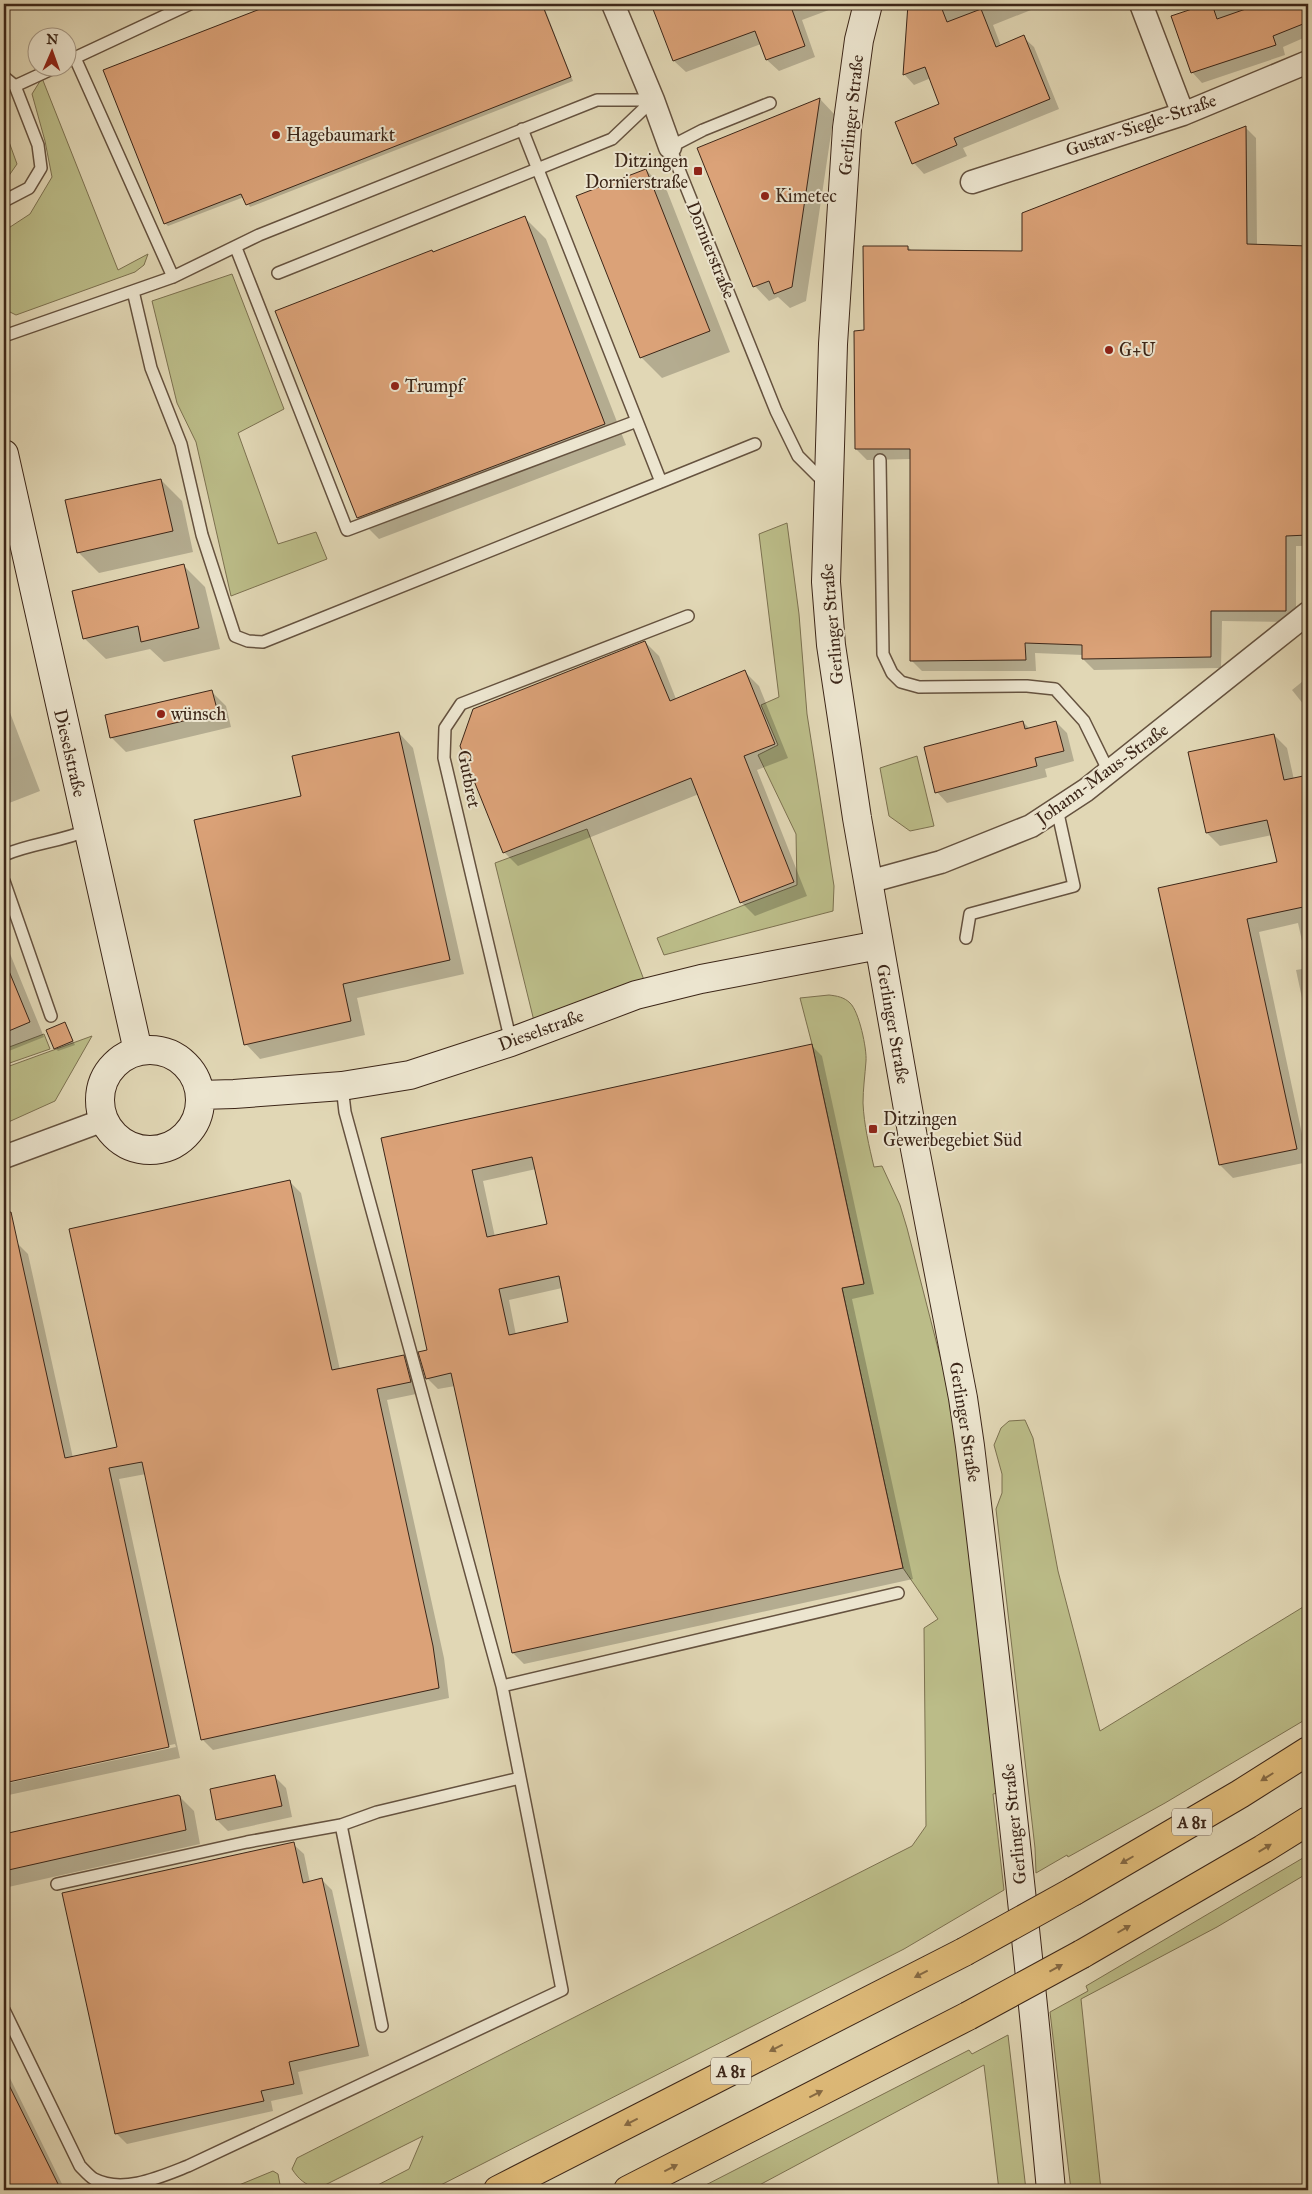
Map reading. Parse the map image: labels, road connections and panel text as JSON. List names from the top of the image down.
{
  "streets": {
    "highway": ["A 81"],
    "main road": ["Gerlinger Straße", "Dieselstraße"],
    "street": ["Gustav-Siegle-Straße", "Dornierstraße", "Johann-Maus-Straße"],
    "lane": ["Gutbret"]
  },
  "crossings": [
    ["Gerlinger Straße", "Dornierstraße"],
    ["Gerlinger Straße", "Dieselstraße"],
    ["Gerlinger Straße", "Johann-Maus-Straße"],
    ["Dieselstraße", "Gutbret"]
  ],
  "places": {
    "other": [
      "Hagebaumarkt",
      "Kimetec",
      "G+U",
      "Trumpf",
      "wünsch"
    ],
    "transit": ["Ditzingen Dornierstraße", "Ditzingen Gewerbegebiet Süd"]
  },
  "north": "top"
}
